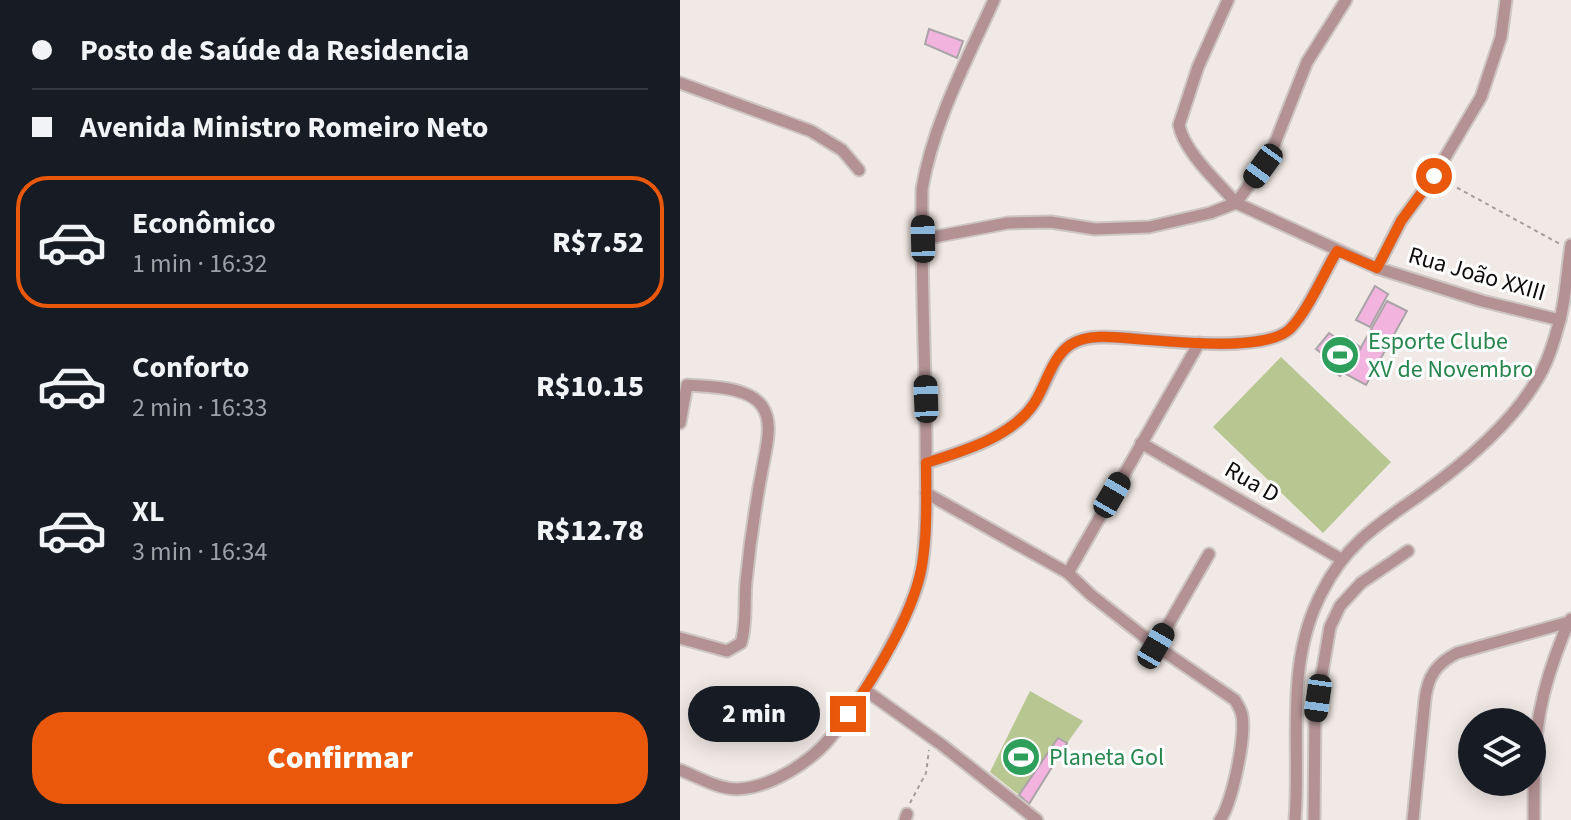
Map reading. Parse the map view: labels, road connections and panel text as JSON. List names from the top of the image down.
{
  "streets": {
    "street": ["Rua João XXIII", "Rua D"]
  },
  "places": {
    "sports": ["Esporte Clube XV de Novembro", "Planeta Gol"]
  },
  "page": {
    "banner": ["Posto de Saúde da Residencia", "Avenida Ministro Romeiro Neto"],
    "list": [
      {
        "name": "Econômico",
        "note": "1 min · 16:32",
        "value": "R$7.52"
      },
      {
        "name": "Conforto",
        "note": "2 min · 16:33",
        "value": "R$10.15"
      },
      {
        "name": "XL",
        "note": "3 min · 16:34",
        "value": "R$12.78"
      }
    ],
    "bubble": "2 min",
    "buttons": "Confirmar"
  }
}
